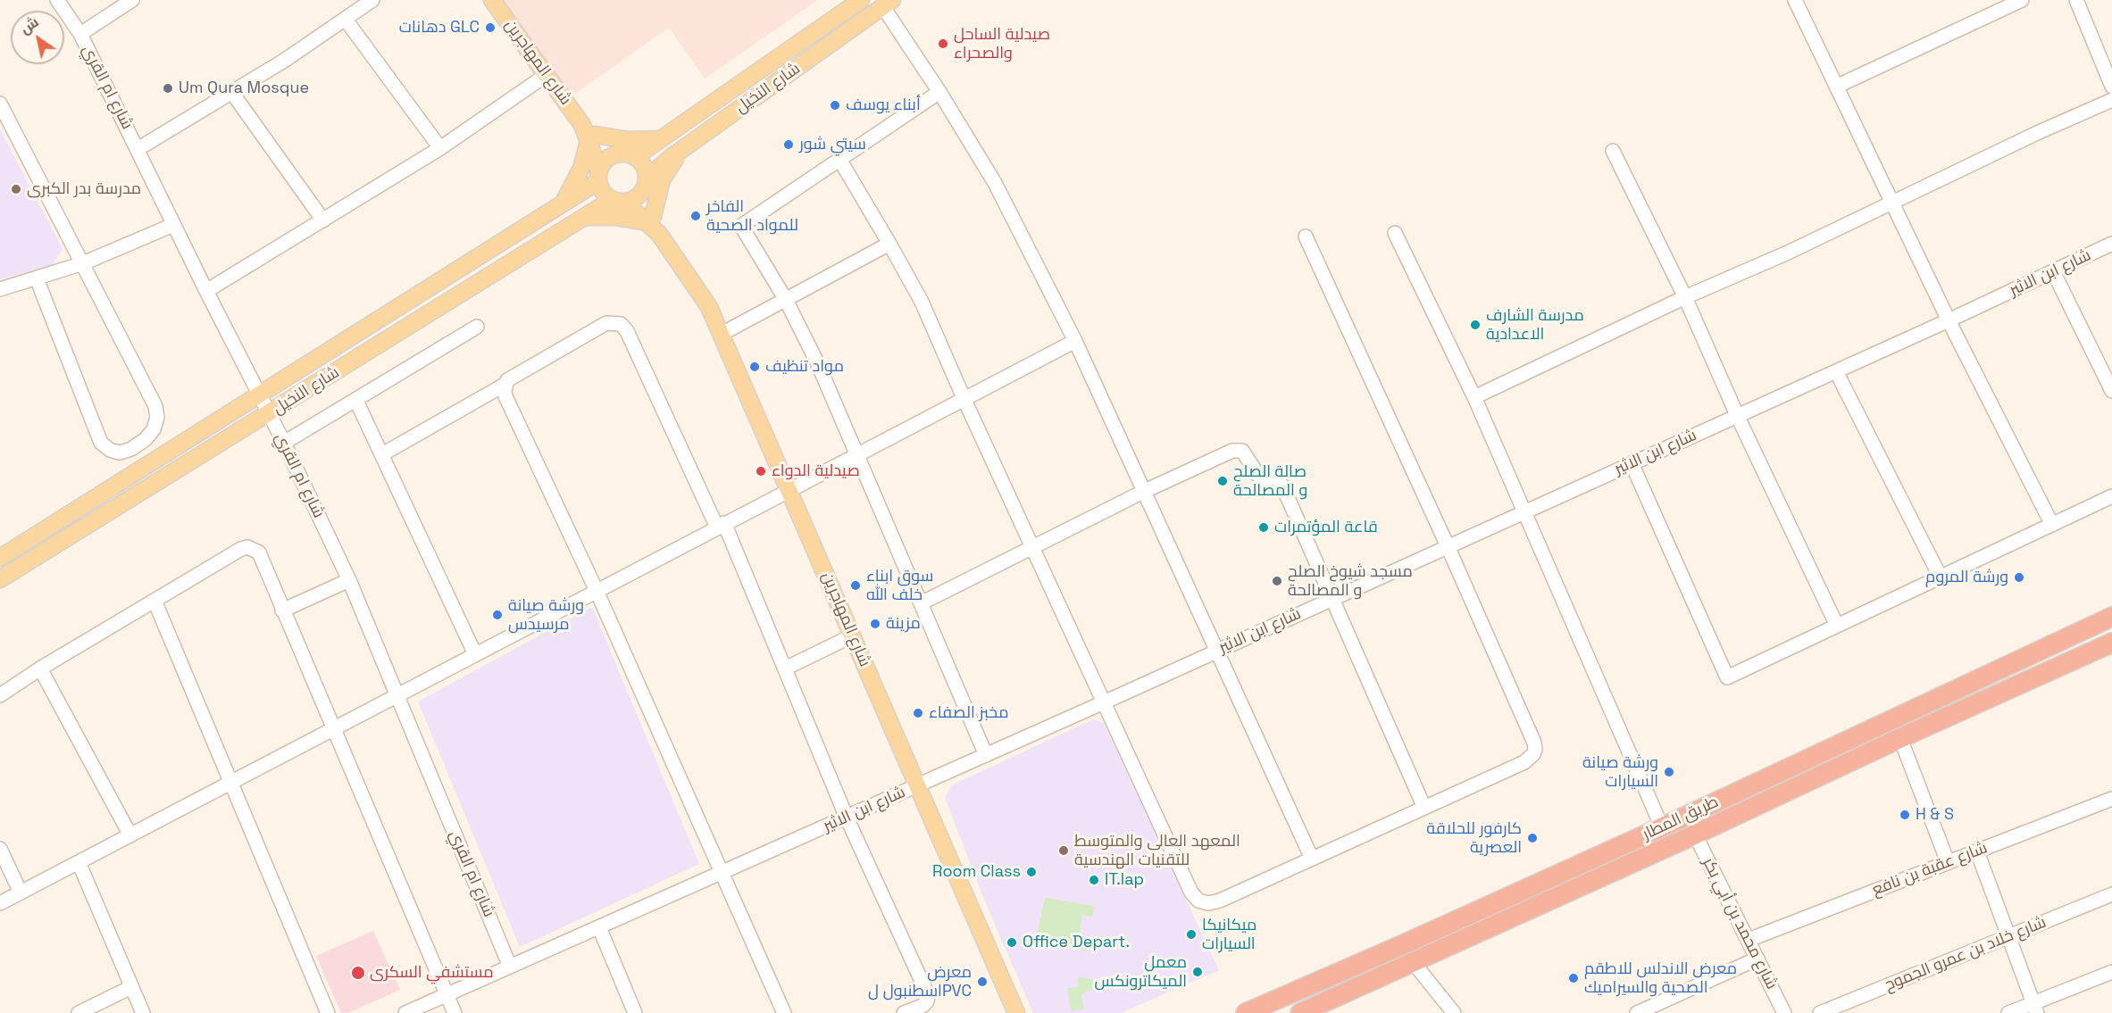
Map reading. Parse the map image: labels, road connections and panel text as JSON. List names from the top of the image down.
{
  "streets": {
    "highway": ["طريق المطار"],
    "main road": ["شارع المهاجرين", "شارع النخيل"],
    "street": [
      "شارع ام القري",
      "شارع ابن الاثير",
      "شارع عقبة بن نافع",
      "شارع محمد بن أبي بكر",
      "شارع خلاد بن عمرو الجموح"
    ]
  },
  "crossings": [
    ["شارع المهاجرين", "شارع النخيل"],
    ["شارع المهاجرين", "شارع ابن الاثير"],
    ["شارع ام القري", "شارع النخيل"],
    ["شارع ام القري", "شارع ابن الاثير"],
    ["طريق المطار", "شارع محمد بن أبي بكر"],
    ["شارع عقبة بن نافع", "شارع محمد بن أبي بكر"]
  ],
  "places": [
    "دهانات GLC",
    "صيدلية الساحل والصحراء",
    "Um Qura Mosque",
    "أبناء يوسف",
    "سيتي شور",
    "مدرسة بدر الكبرى",
    "الفاخر للمواد الصحية",
    "مدرسة الشارف الاعدادية",
    "مواد تنظيف",
    "صيدلية الدواء",
    "صالة الصلح و المصالحة",
    "قاعة المؤتمرات",
    "ورشة المروم",
    "مسجد شيوخ الصلح و المصالحة",
    "سوق ابناء خلف الله",
    "ورشة صيانة مرسيدس",
    "مزينة",
    "مخبز الصفاء",
    "ورشة صيانة السيارات",
    "H & S",
    "كارفور للحلاقة العصرية",
    "المعهد العالي والمتوسط للتقنيات الهندسية",
    "Room Class",
    "IT.lap",
    "ميكانيكا السيارات",
    "Office Depart.",
    "معمل الميكاترونكس",
    "مستشفي السكرى",
    "معرض الاندلس للاطقم الصحية والسيراميك",
    "معرض اسطنبول لPVC"
  ],
  "north": "top left"
}
